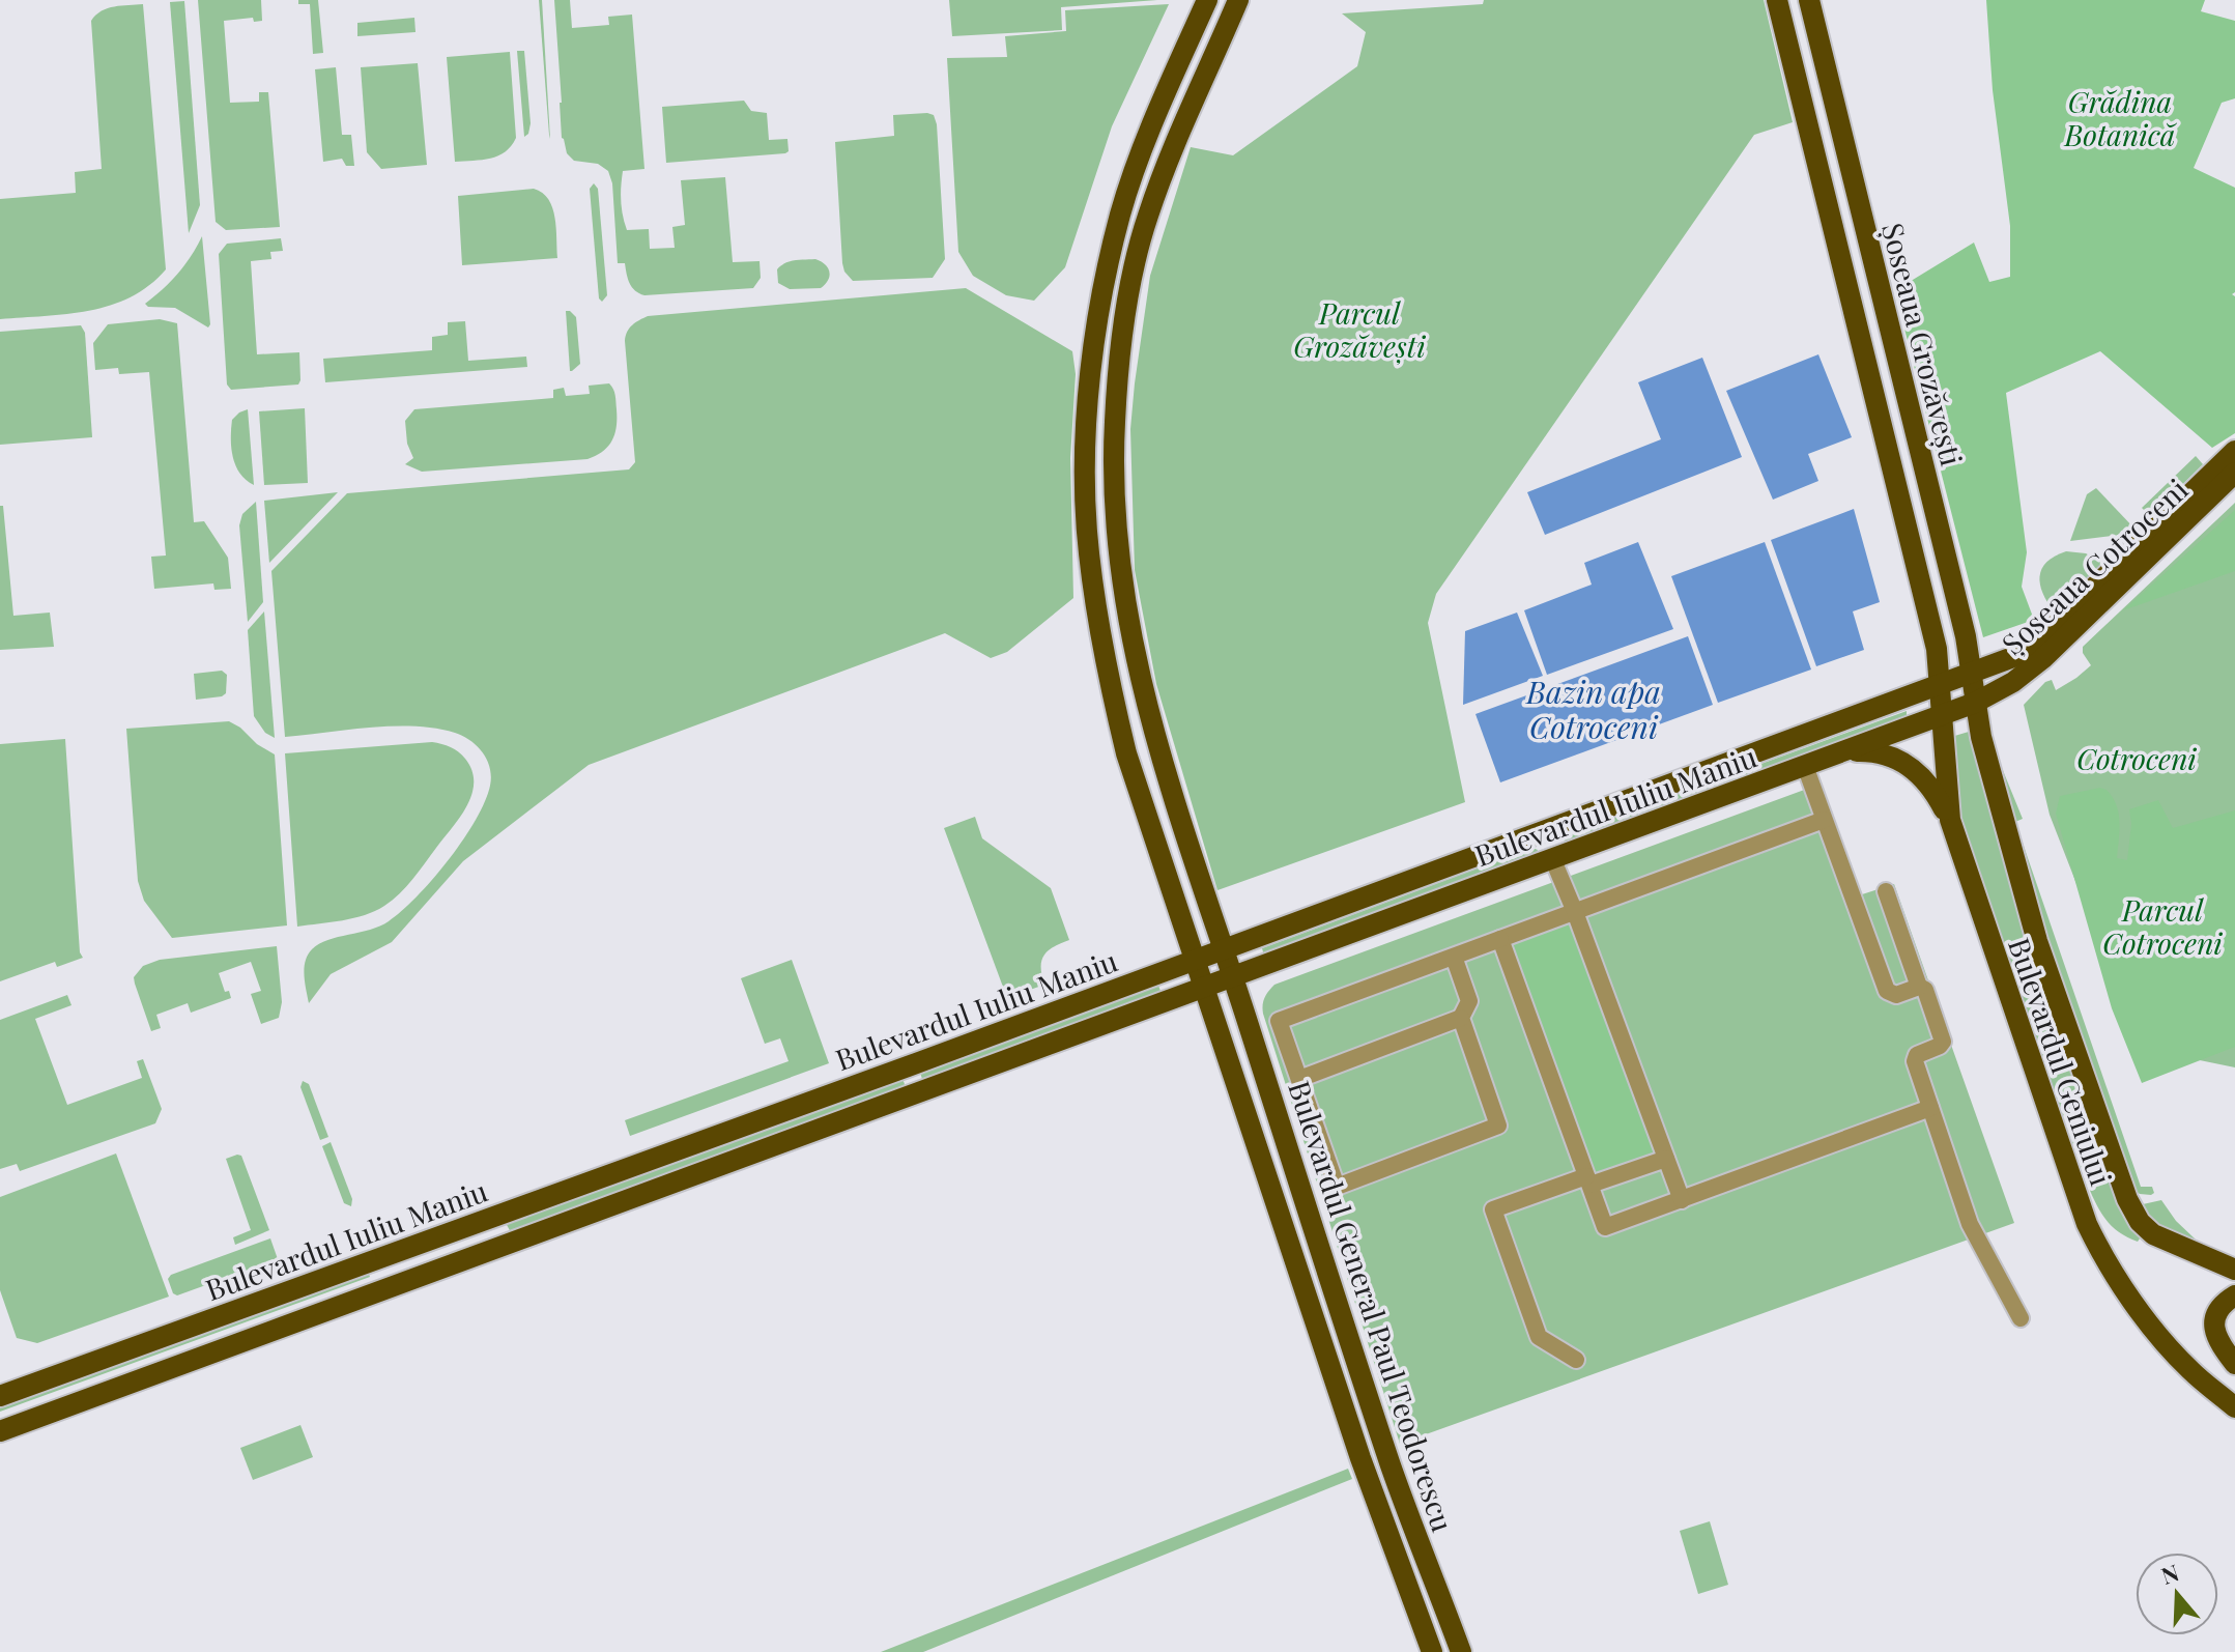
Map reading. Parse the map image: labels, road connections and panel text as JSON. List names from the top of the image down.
{
  "streets": {
    "main road": [
      "Șoseaua Grozăvești",
      "Șoseaua Cotroceni",
      "Bulevardul Iuliu Maniu",
      "Bulevardul Geniului",
      "Bulevardul General Paul Teodorescu"
    ]
  },
  "crossings": [
    ["Șoseaua Grozăvești", "Șoseaua Cotroceni"],
    ["Șoseaua Grozăvești", "Bulevardul Iuliu Maniu"],
    ["Șoseaua Grozăvești", "Bulevardul Geniului"],
    ["Șoseaua Cotroceni", "Bulevardul Iuliu Maniu"],
    ["Șoseaua Cotroceni", "Bulevardul Geniului"],
    ["Bulevardul Iuliu Maniu", "Bulevardul Geniului"],
    ["Bulevardul Iuliu Maniu", "Bulevardul General Paul Teodorescu"]
  ],
  "water": ["Bazin apa Cotroceni"],
  "parks": [
    "Grădina Botanică",
    "Parcul Grozăvești",
    "Cotroceni",
    "Parcul Cotroceni"
  ],
  "north": "top"
}
